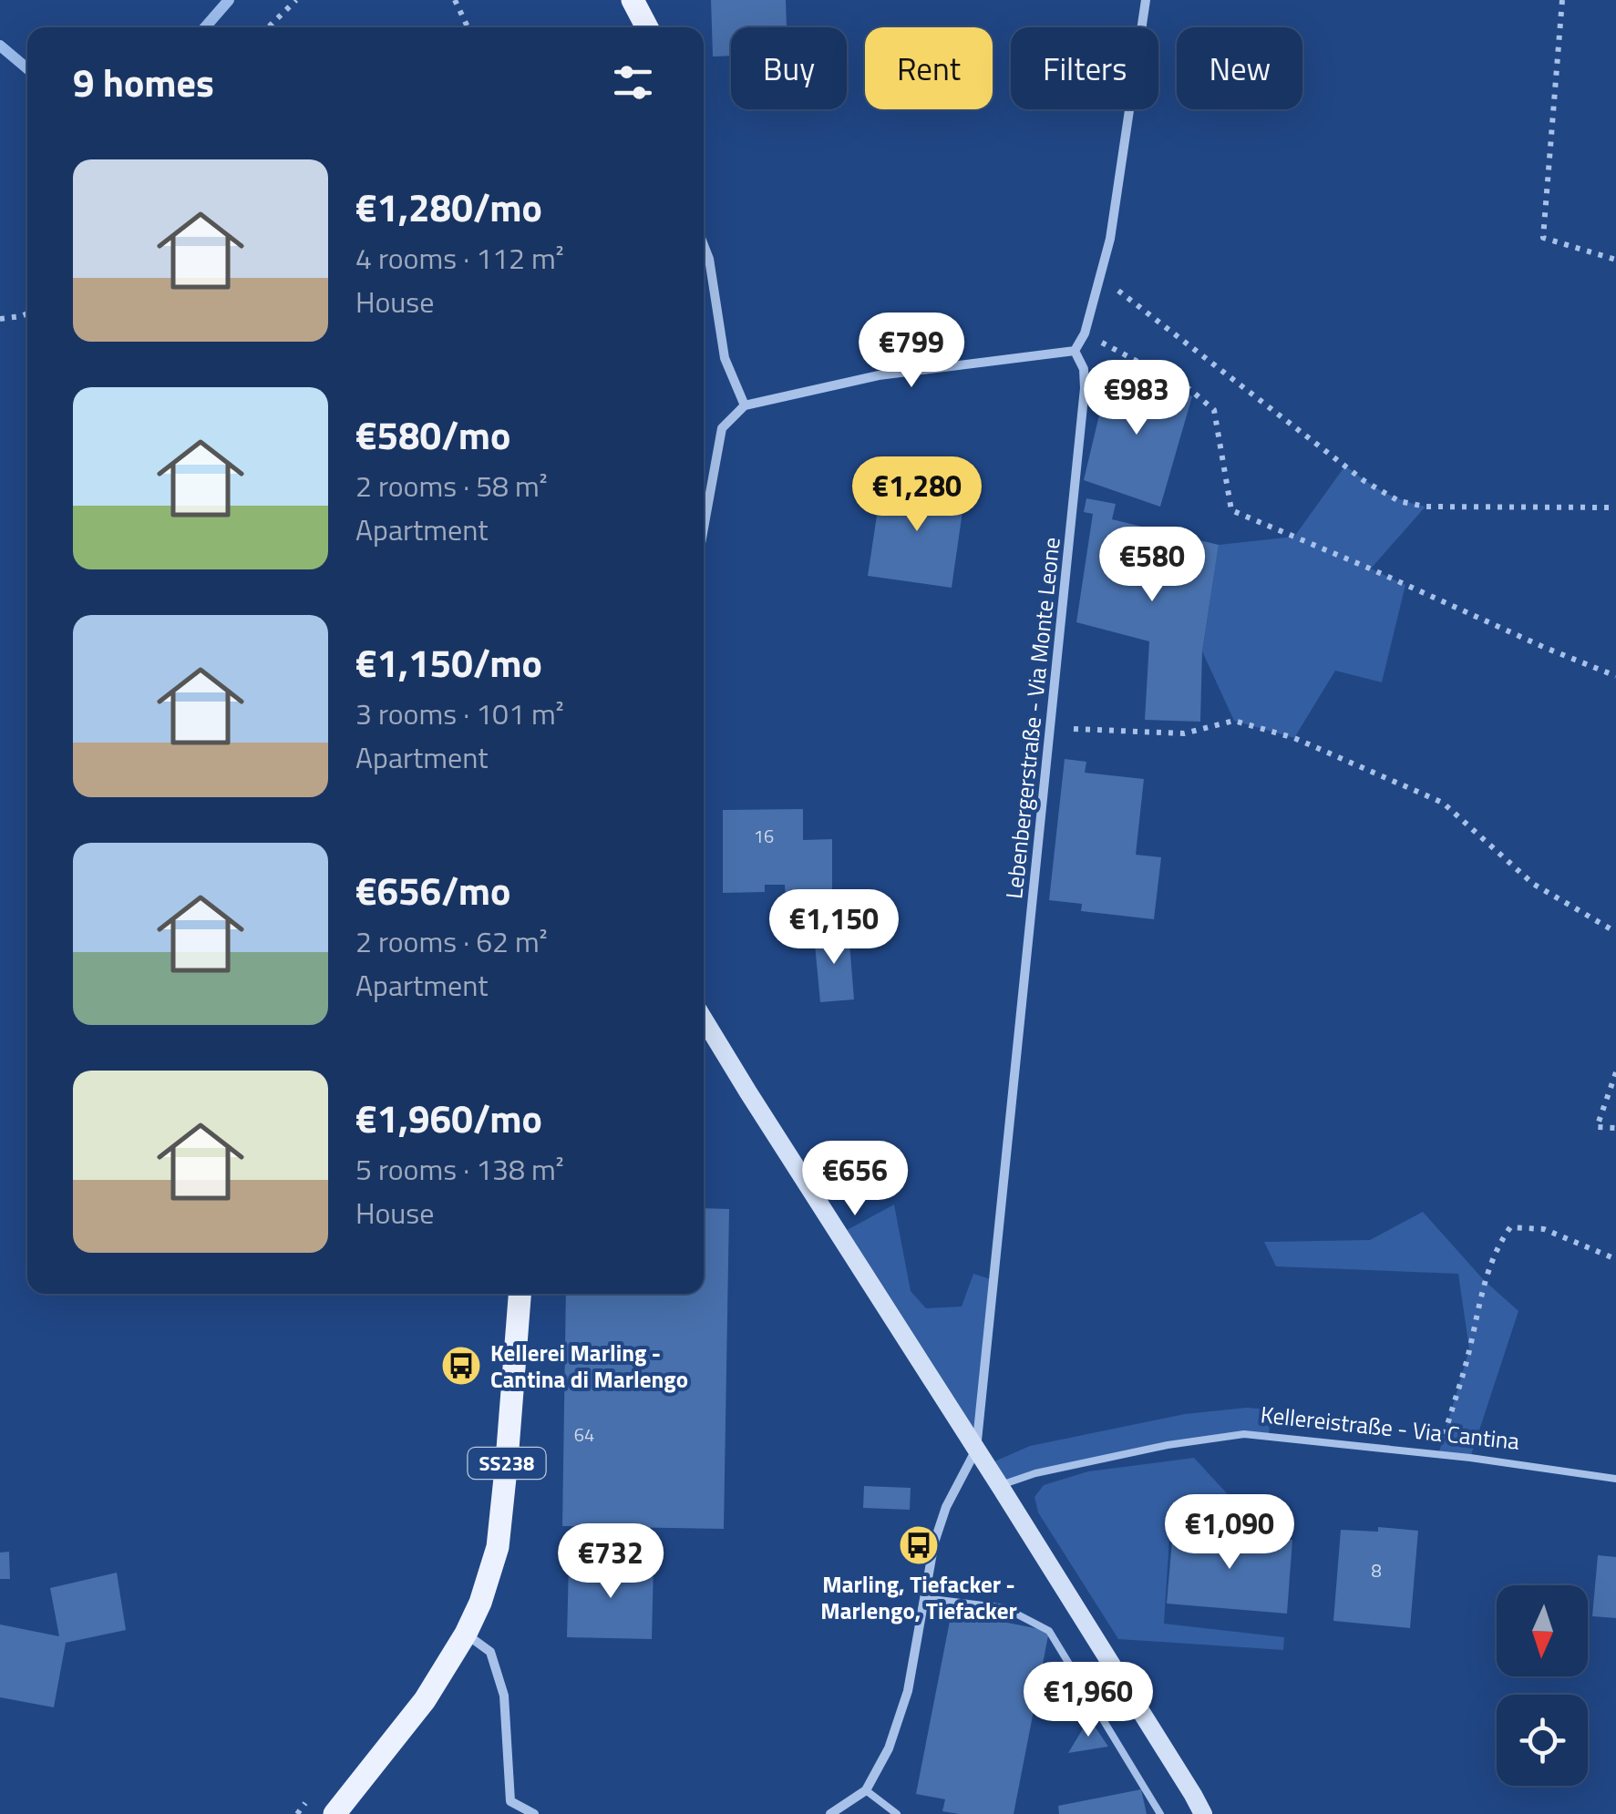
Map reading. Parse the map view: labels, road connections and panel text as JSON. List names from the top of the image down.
{
  "streets": {
    "main road": ["SS238"],
    "street": ["Lebenbergerstraße - Via Monte Leone"],
    "lane": ["Kellereistraße - Via Cantina"]
  },
  "places": {
    "bus stop": ["Kellerei Marling - Cantina di Marlengo", "Marling, Tiefacker - Marlengo, Tiefacker"]
  },
  "house_numbers": ["16", "64", "8"],
  "north": "bottom",
  "page": {
    "chip": [
      "Buy",
      "Rent",
      "Filters",
      "New"
    ],
    "heading": "9 homes",
    "list": [
      {
        "name": "€1,280/mo",
        "note": "4 rooms · 112 m² · House"
      },
      {
        "name": "€580/mo",
        "note": "2 rooms · 58 m² · Apartment"
      },
      {
        "name": "€1,150/mo",
        "note": "3 rooms · 101 m² · Apartment"
      },
      {
        "name": "€656/mo",
        "note": "2 rooms · 62 m² · Apartment"
      },
      {
        "name": "€1,960/mo",
        "note": "5 rooms · 138 m² · House"
      }
    ],
    "price": [
      "€799",
      "€983",
      "€1,280",
      "€580",
      "€1,150",
      "€656",
      "€1,090",
      "€732",
      "€1,960"
    ]
  }
}
